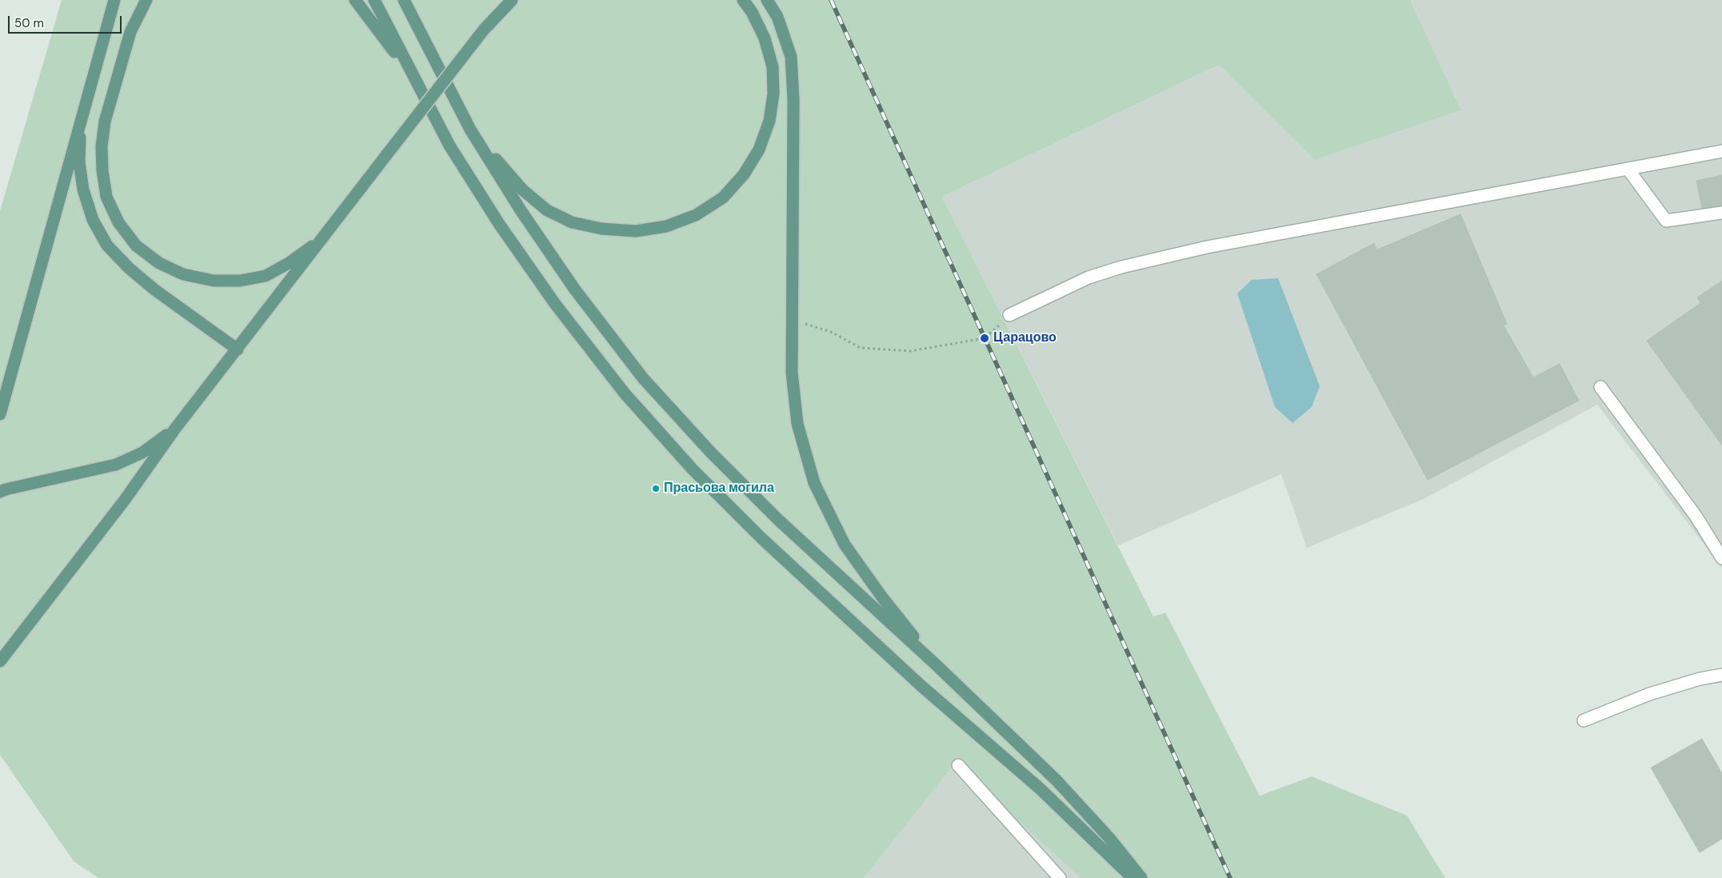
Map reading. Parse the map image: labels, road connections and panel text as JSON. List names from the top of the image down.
{
  "places": ["Царацово", "Прасьова могила"],
  "scale_bar": "50 m"
}
